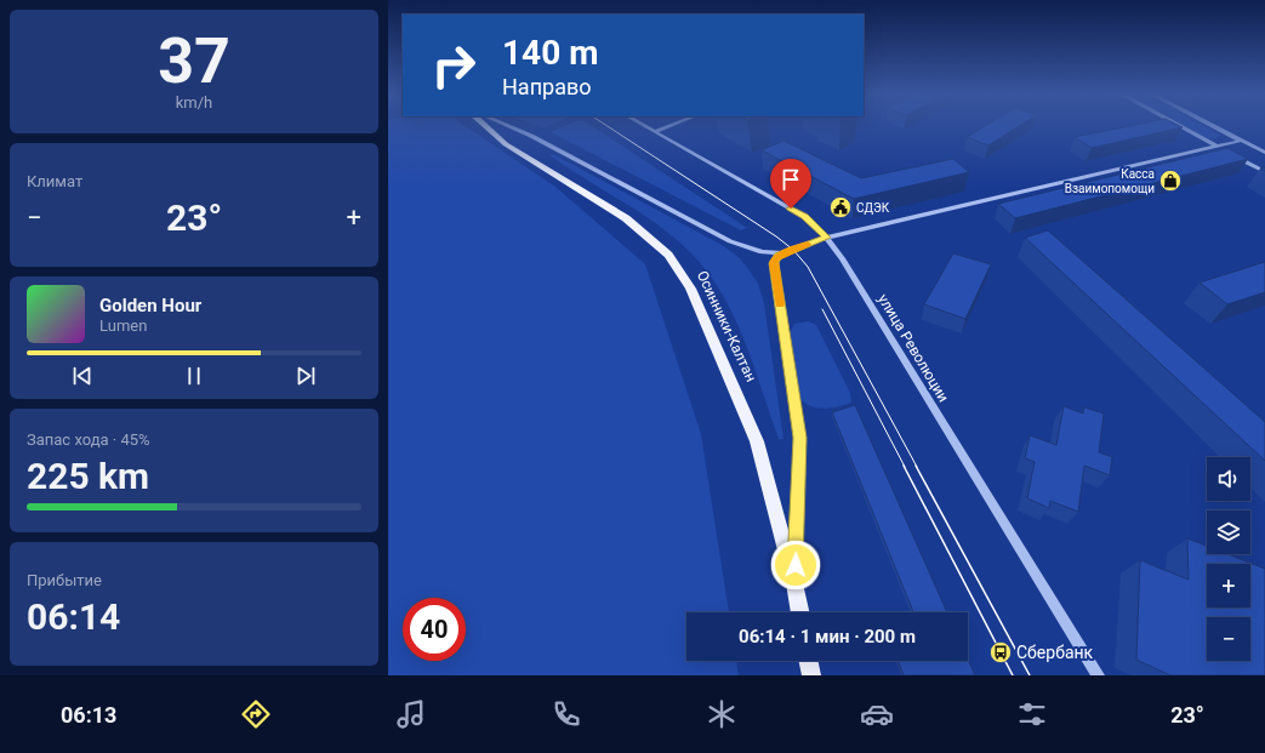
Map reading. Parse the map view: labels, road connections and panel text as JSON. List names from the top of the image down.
{
  "streets": {
    "main road": ["Осинники-Калтан"],
    "street": ["улица Революции"]
  },
  "places": {
    "shop": ["Касса Взаимопомощи"],
    "public building": ["СДЭК"],
    "bus stop": ["Сбербанк"]
  },
  "page": {
    "tile": [
      ["37", "km/h"],
      "Климат",
      ["Запас хода · 45%", "225 km"],
      ["Прибытие", "06:14"]
    ],
    "turn": ["140 m", "Направо"],
    "heat": ["−", "23°", "+"],
    "song": ["Golden Hour", "Lumen"],
    "map_buttons": ["+", "−"],
    "limit": "40",
    "trip": "06:14 · 1 мин · 200 m",
    "tabs": ["06:13", "23°"]
  }
}
